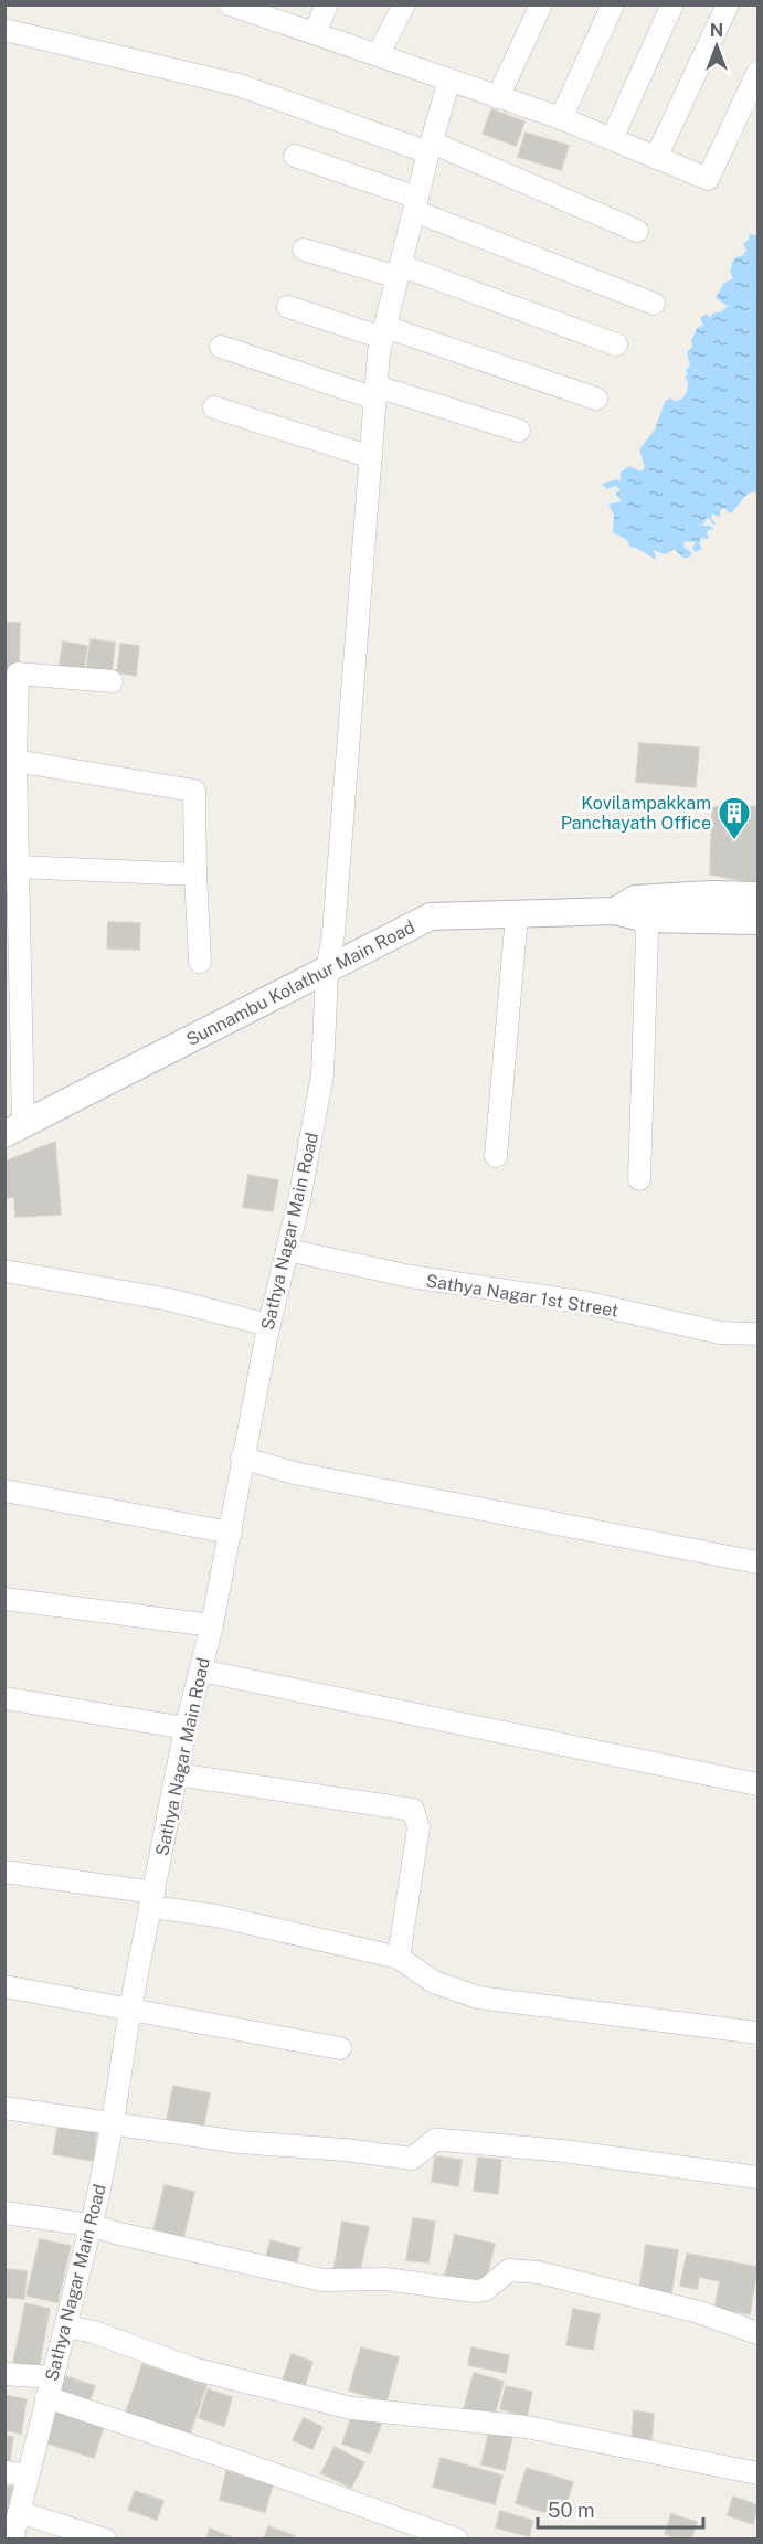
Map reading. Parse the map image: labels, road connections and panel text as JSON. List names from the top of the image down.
{
  "streets": {
    "street": ["Sunnambu Kolathur Main Road", "Sathya Nagar Main Road", "Sathya Nagar 1st Street"]
  },
  "crossings": [
    ["Sunnambu Kolathur Main Road", "Sathya Nagar Main Road"],
    ["Sathya Nagar Main Road", "Sathya Nagar 1st Street"]
  ],
  "places": {
    "building": ["Kovilampakkam Panchayath Office"]
  },
  "scale_bar": "50 m",
  "north": "top"
}
